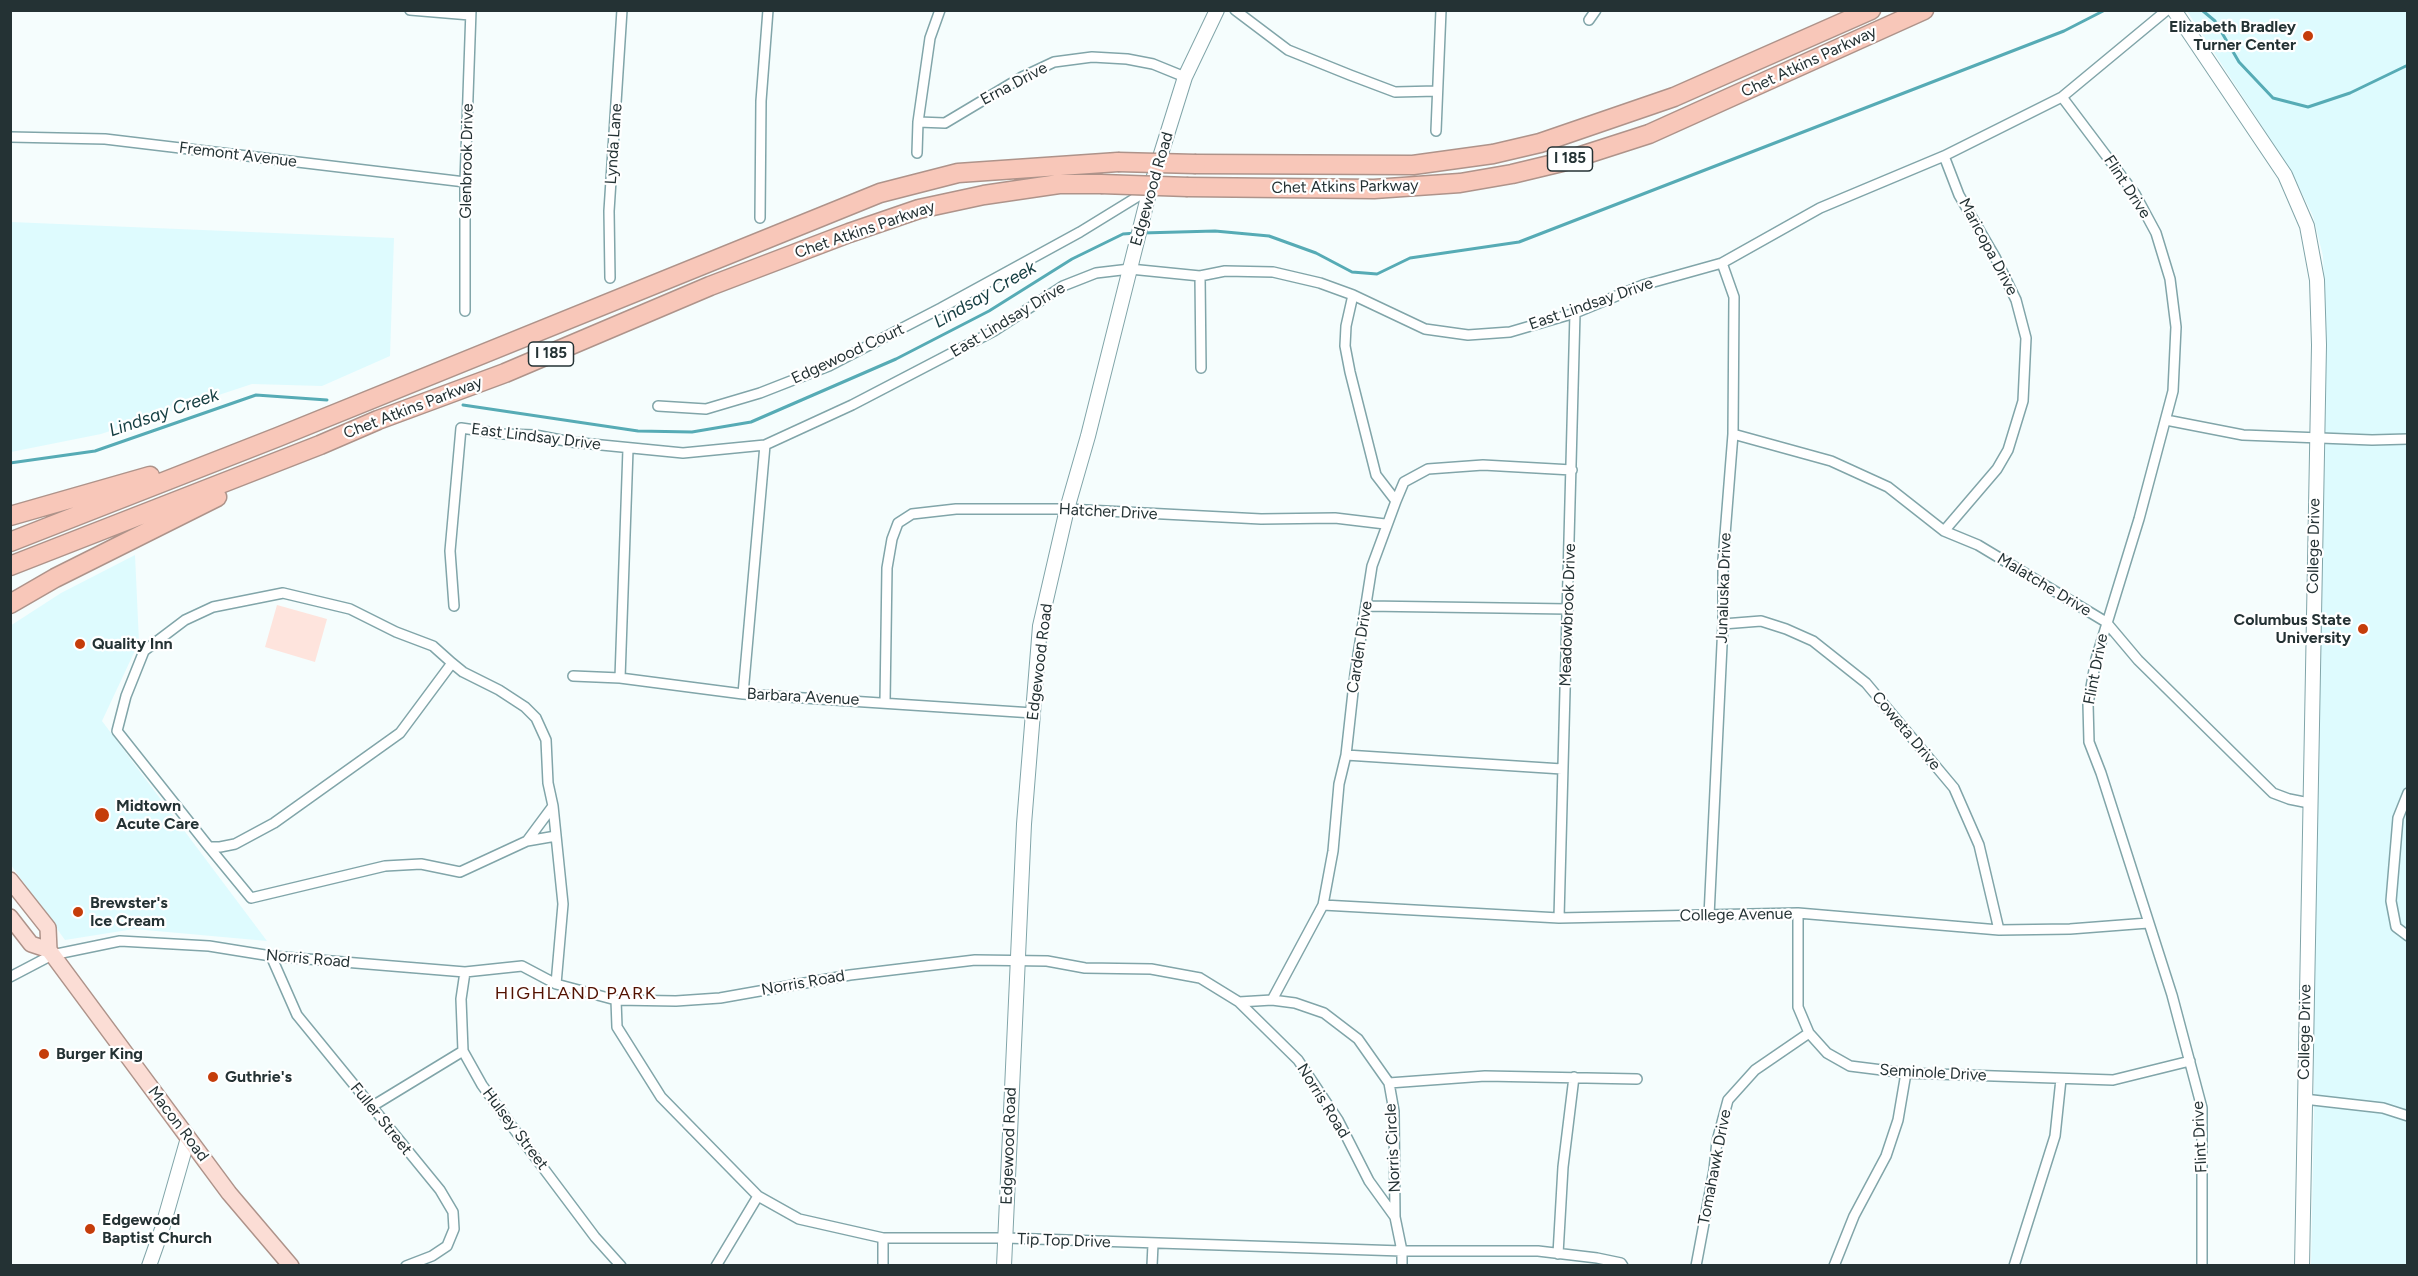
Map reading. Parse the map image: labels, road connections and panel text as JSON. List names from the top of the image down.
{
  "streets": {
    "highway": ["Chet Atkins Parkway", "I 185"],
    "main road": ["Macon Road"],
    "street": [
      "Erna Drive",
      "Lynda Lane",
      "Fremont Avenue",
      "Glenbrook Drive",
      "Flint Drive",
      "Edgewood Road",
      "Maricopa Drive",
      "East Lindsay Drive",
      "Edgewood Court",
      "Hatcher Drive",
      "College Drive",
      "Malatche Drive",
      "Junaluska Drive",
      "Meadowbrook Drive",
      "Carden Drive",
      "Barbara Avenue",
      "Coweta Drive",
      "College Avenue",
      "Norris Road",
      "Seminole Drive",
      "Fuller Street",
      "Hulsey Street",
      "Norris Circle",
      "Tomahawk Drive",
      "Tip Top Drive"
    ]
  },
  "crossings": [
    ["Erna Drive", "Edgewood Road"],
    ["Fremont Avenue", "Glenbrook Drive"],
    ["Flint Drive", "East Lindsay Drive"],
    ["Flint Drive", "Malatche Drive"],
    ["Flint Drive", "College Avenue"],
    ["Flint Drive", "Seminole Drive"],
    ["Edgewood Road", "East Lindsay Drive"],
    ["Edgewood Road", "Edgewood Court"],
    ["Edgewood Road", "Hatcher Drive"],
    ["Edgewood Road", "Barbara Avenue"],
    ["Edgewood Road", "Norris Road"],
    ["Edgewood Road", "Tip Top Drive"],
    ["Maricopa Drive", "East Lindsay Drive"],
    ["Maricopa Drive", "Malatche Drive"],
    ["East Lindsay Drive", "Junaluska Drive"],
    ["East Lindsay Drive", "Meadowbrook Drive"],
    ["Hatcher Drive", "Carden Drive"],
    ["Hatcher Drive", "Barbara Avenue"],
    ["College Drive", "Malatche Drive"],
    ["Malatche Drive", "Junaluska Drive"],
    ["Junaluska Drive", "Coweta Drive"],
    ["Junaluska Drive", "College Avenue"],
    ["Meadowbrook Drive", "College Avenue"],
    ["Carden Drive", "College Avenue"],
    ["Carden Drive", "Norris Circle"],
    ["Coweta Drive", "College Avenue"],
    ["College Avenue", "Seminole Drive"],
    ["Norris Road", "Fuller Street"],
    ["Norris Road", "Macon Road"],
    ["Norris Road", "Hulsey Street"],
    ["Norris Road", "Norris Circle"],
    ["Norris Road", "Tip Top Drive"],
    ["Seminole Drive", "Tomahawk Drive"]
  ],
  "districts": ["HIGHLAND PARK"],
  "water": ["Lindsay Creek"],
  "places": [
    "Elizabeth Bradley Turner Center",
    "Columbus State University",
    "Quality Inn",
    "Midtown Acute Care",
    "Brewster's Ice Cream",
    "Burger King",
    "Guthrie's",
    "Edgewood Baptist Church"
  ]
}
